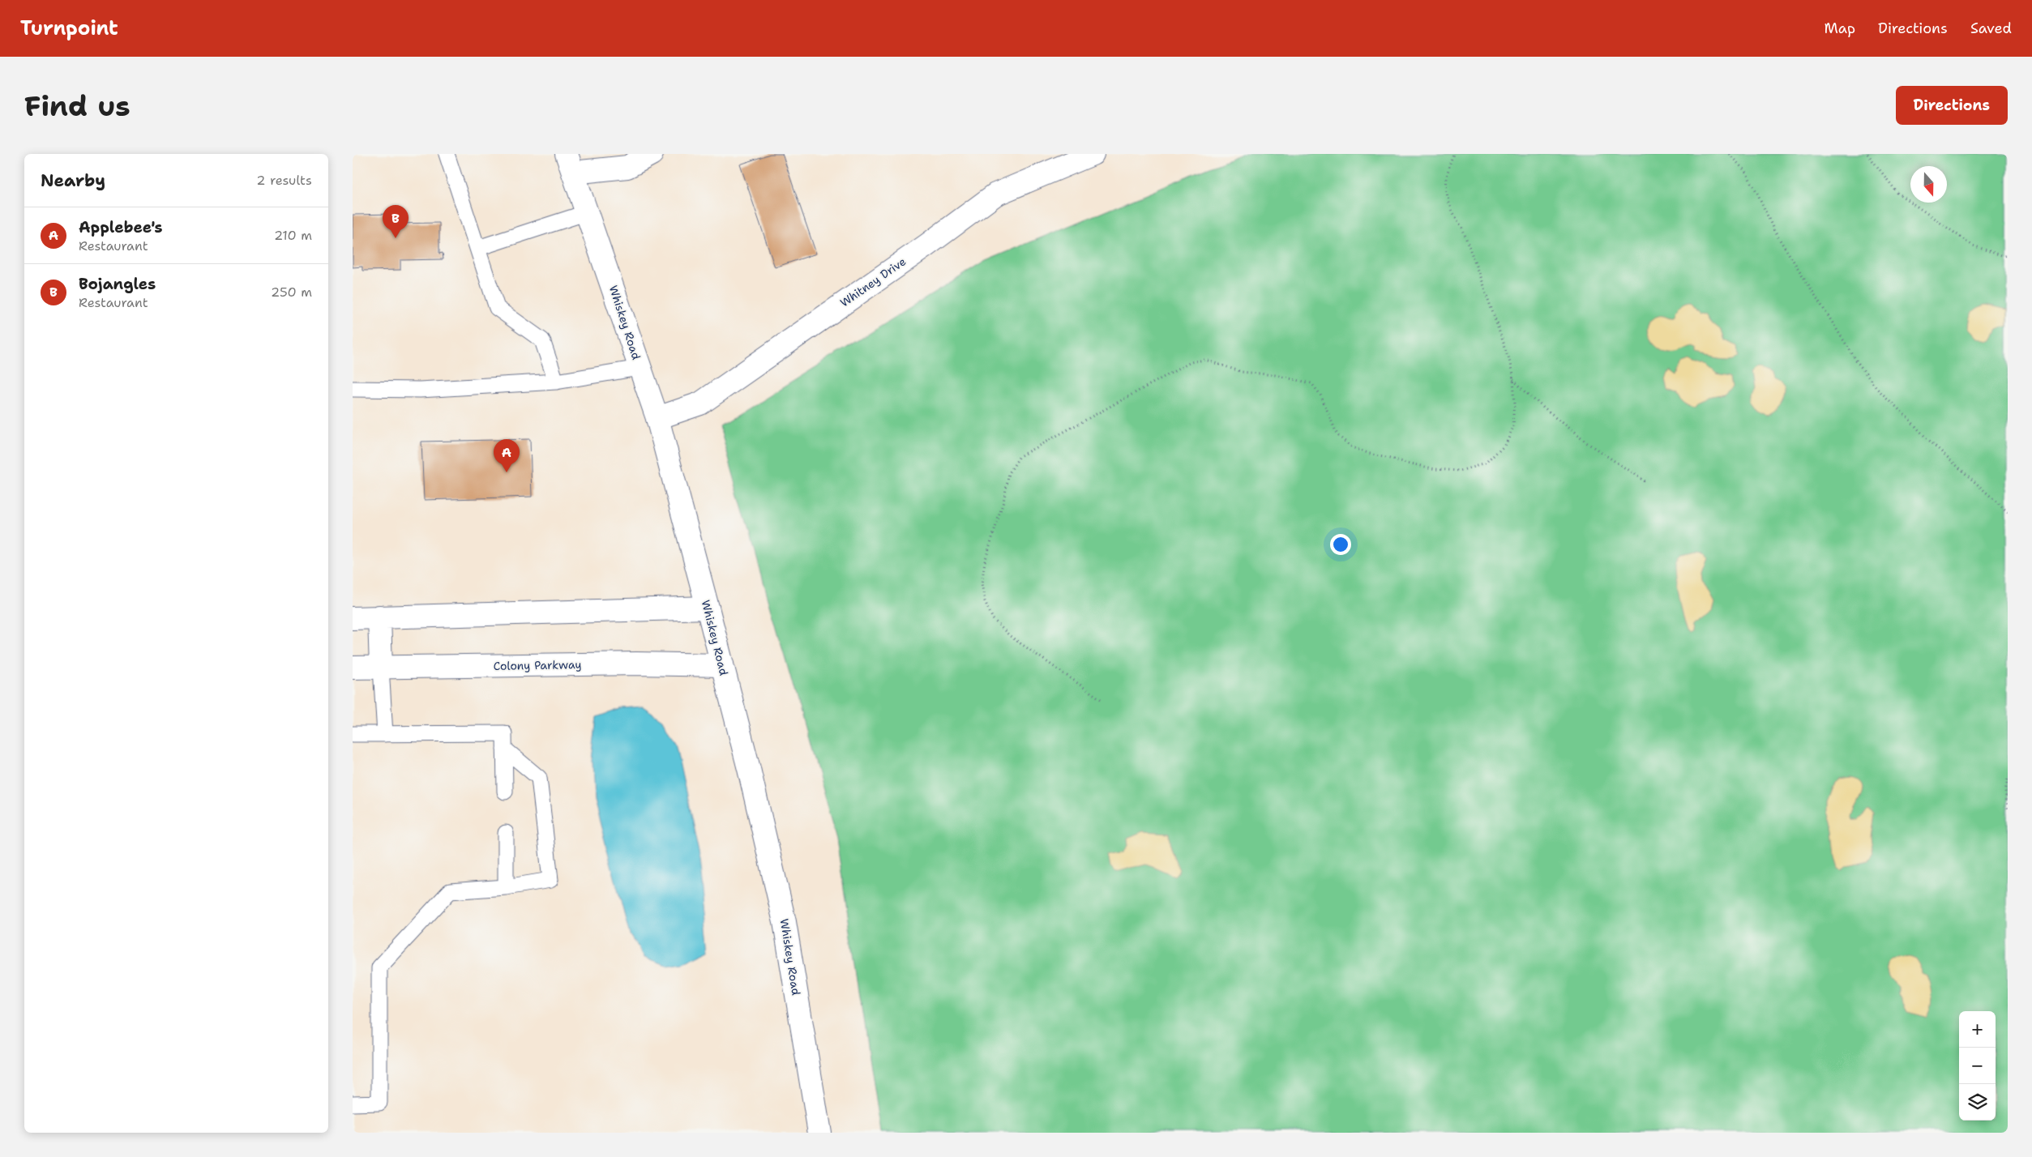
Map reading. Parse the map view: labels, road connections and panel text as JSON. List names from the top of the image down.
{
  "streets": {
    "street": ["Whitney Drive", "Whiskey Road", "Colony Parkway"]
  },
  "crossings": [
    ["Whitney Drive", "Whiskey Road"],
    ["Whiskey Road", "Colony Parkway"]
  ],
  "north": "bottom",
  "page": {
    "header": "Turnpoint",
    "nav": ["Map", "Directions", "Saved"],
    "buttons": "Directions",
    "title": "Find us",
    "heading": ["Nearby", "2 results"],
    "pins": ["B", "A"],
    "list": [
      {
        "mark": "A",
        "name": "Applebee's",
        "note": "Restaurant",
        "value": "210 m"
      },
      {
        "mark": "B",
        "name": "Bojangles",
        "note": "Restaurant",
        "value": "250 m"
      }
    ],
    "map_buttons": ["+", "−"]
  }
}
